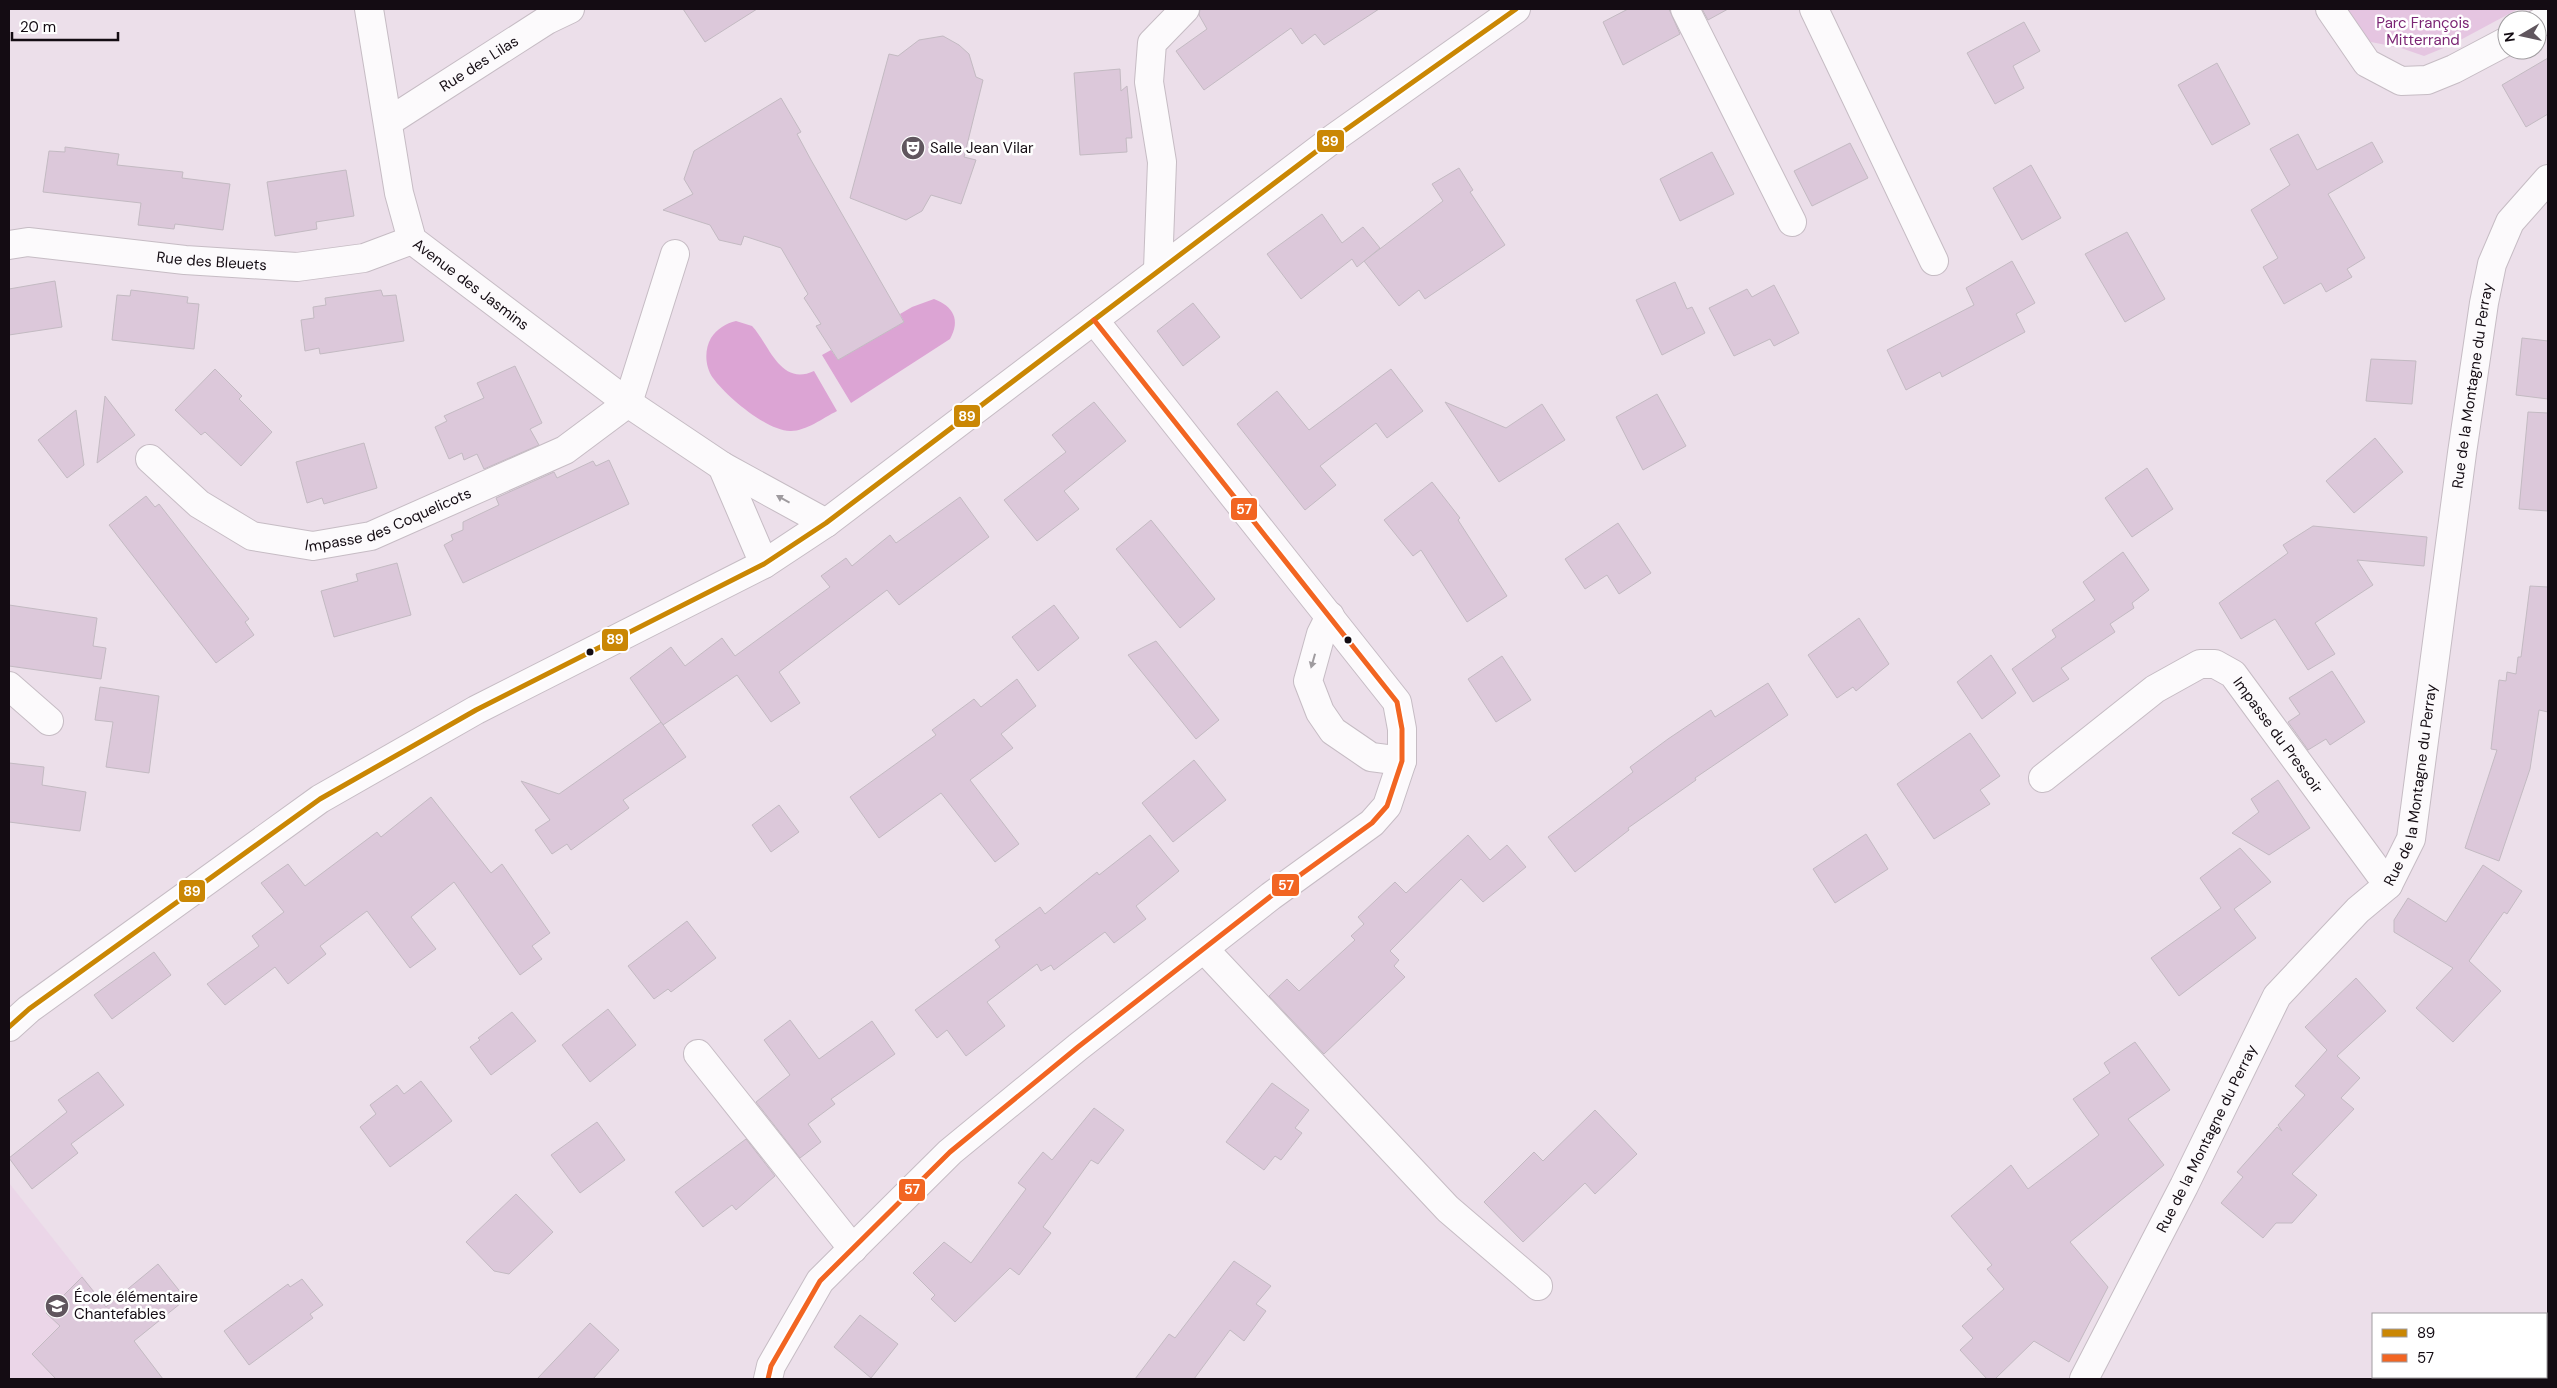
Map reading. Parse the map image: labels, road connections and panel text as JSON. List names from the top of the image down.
{
  "streets": {
    "street": [
      "Rue des Lilas",
      "Rue des Bleuets",
      "Avenue des Jasmins",
      "Rue de la Montagne du Perray",
      "Impasse des Coquelicots",
      "Impasse du Pressoir"
    ]
  },
  "crossings": [
    ["Rue des Lilas", "Avenue des Jasmins"],
    ["Rue des Bleuets", "Avenue des Jasmins"],
    ["Avenue des Jasmins", "Impasse des Coquelicots"],
    ["Rue de la Montagne du Perray", "Impasse du Pressoir"]
  ],
  "parks": ["Parc François Mitterrand"],
  "places": {
    "theatre": ["Salle Jean Vilar"],
    "school or university": ["École élémentaire Chantefables"]
  },
  "lines": ["transit line 89", "transit line 57"],
  "legend": ["89", "57"],
  "scale_bar": "20 m",
  "north": "left"
}
